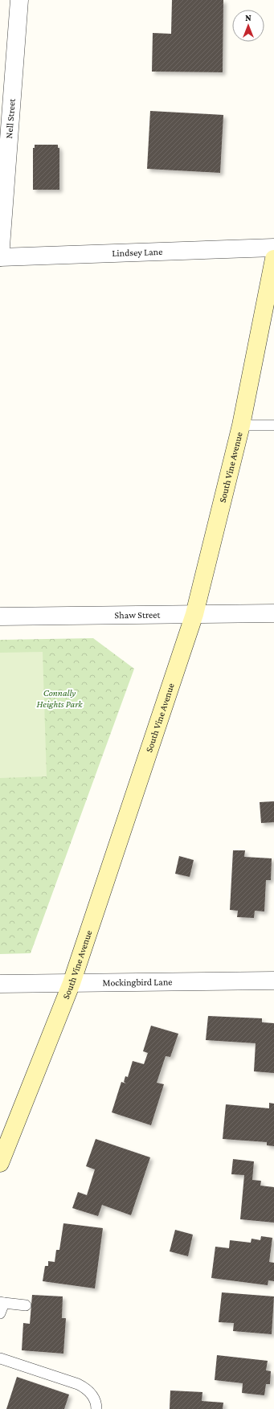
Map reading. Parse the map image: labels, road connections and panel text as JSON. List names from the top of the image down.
{
  "streets": {
    "main road": ["South Vine Avenue"],
    "street": [
      "Nell Street",
      "Lindsey Lane",
      "Shaw Street",
      "Mockingbird Lane"
    ]
  },
  "crossings": [
    ["Nell Street", "Lindsey Lane"],
    ["South Vine Avenue", "Shaw Street"],
    ["South Vine Avenue", "Mockingbird Lane"]
  ],
  "parks": ["Connally Heights Park"],
  "north": "top"
}
